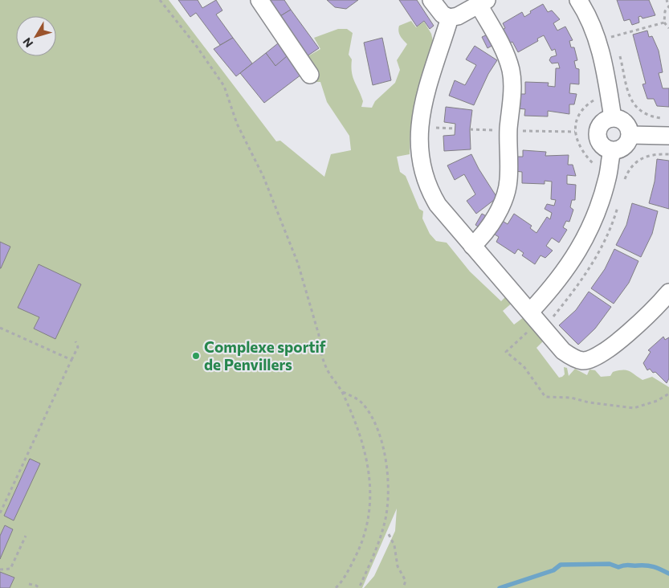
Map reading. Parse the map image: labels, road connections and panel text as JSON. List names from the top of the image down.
{
  "places": ["Complexe sportif de Penvillers"],
  "north": "bottom left"
}
